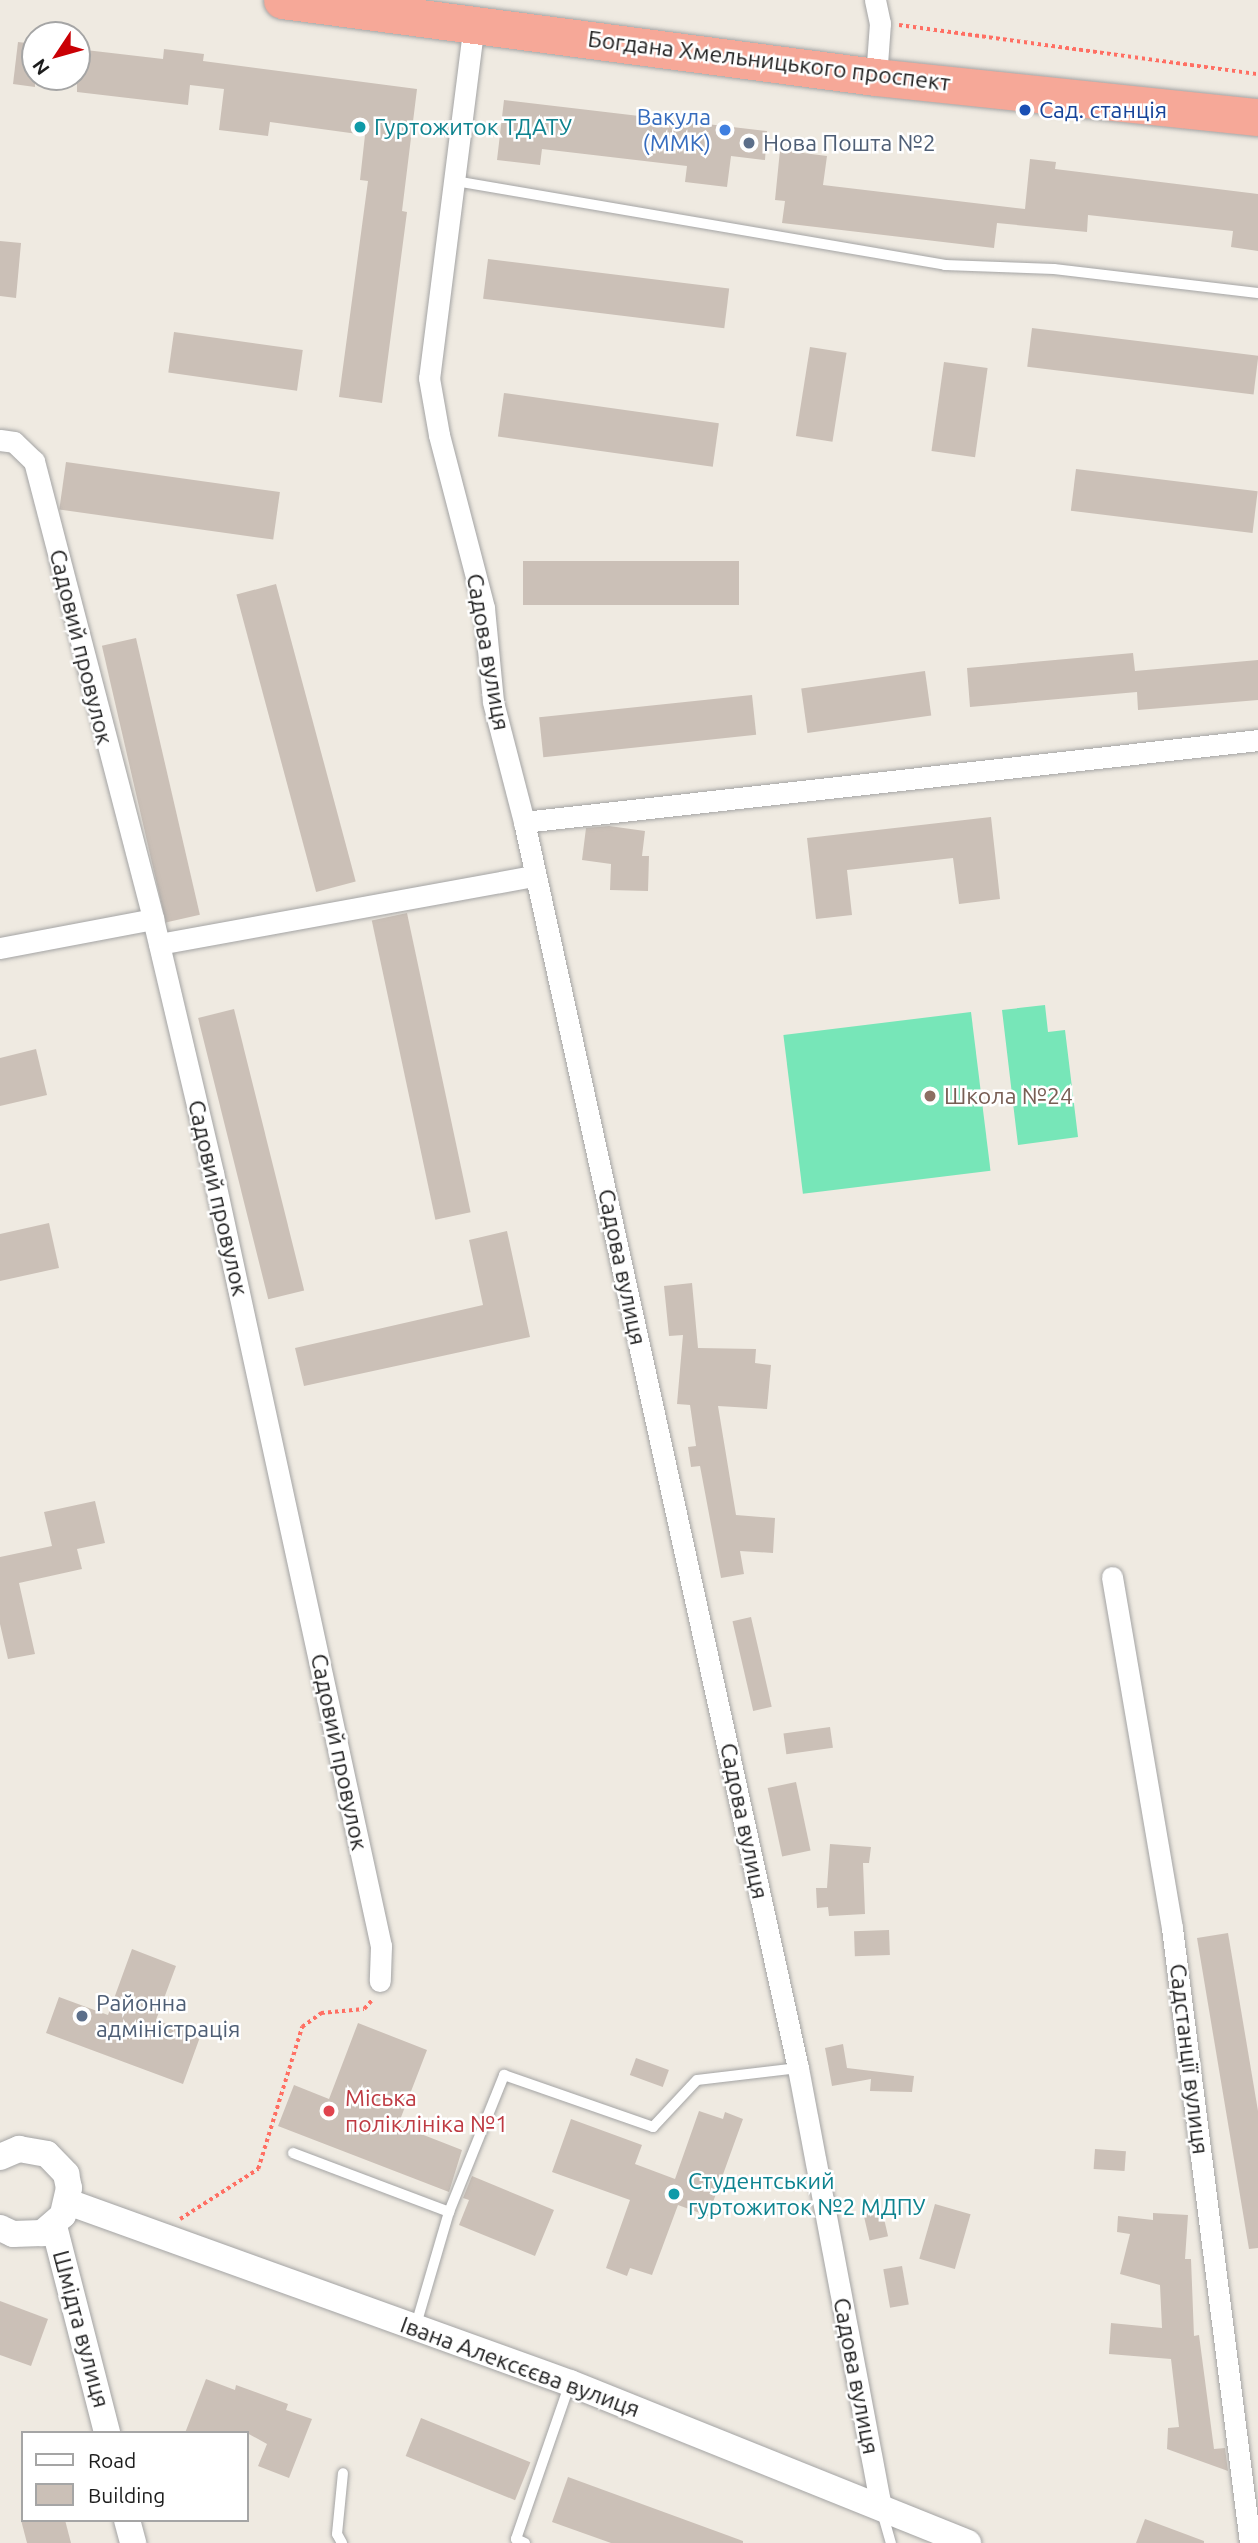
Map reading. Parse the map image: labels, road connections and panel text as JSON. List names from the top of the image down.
{
  "streets": {
    "highway": ["Богдана Хмельницького проспект"],
    "street": [
      "Садовий провулок",
      "Садова вулиця",
      "Садстанції вулиця",
      "Шмідта вулиця",
      "Івана Алексєєва вулиця"
    ]
  },
  "crossings": [
    ["Богдана Хмельницького проспект", "Садова вулиця"],
    ["Садова вулиця", "Івана Алексєєва вулиця"]
  ],
  "places": [
    "Сад. станція",
    "Гуртожиток ТДАТУ",
    "Вакула (ММК)",
    "Нова Пошта №2",
    "Школа №24",
    "Районна адміністрація",
    "Міська поліклініка №1",
    "Студентський гуртожиток №2 МДПУ"
  ],
  "legend": ["Road", "Building"],
  "north": "bottom left"
}
